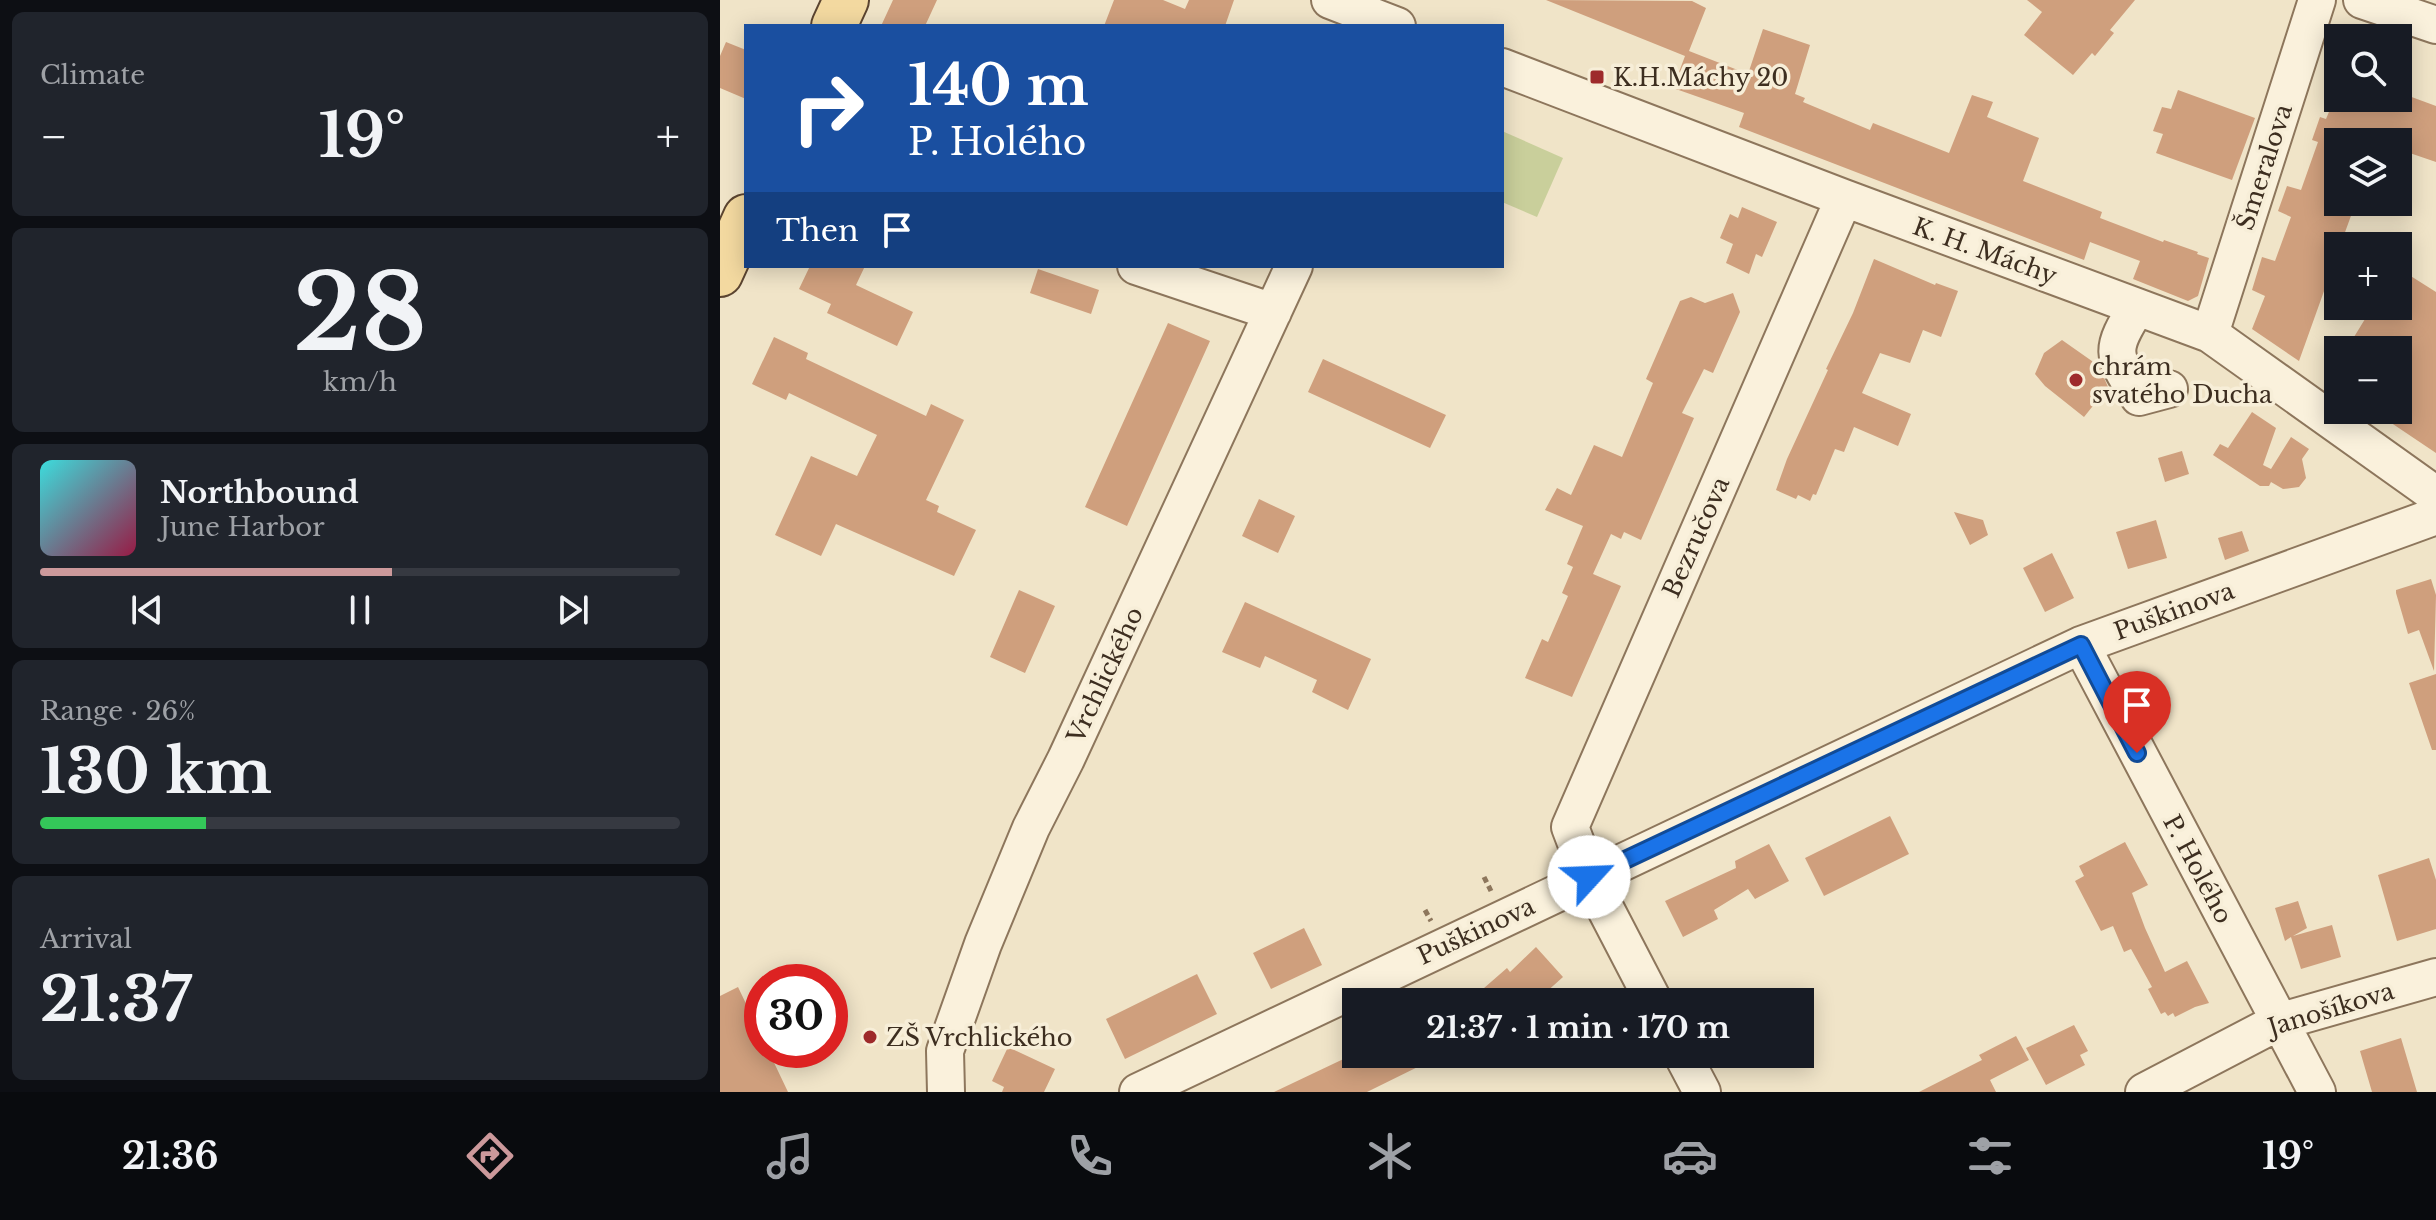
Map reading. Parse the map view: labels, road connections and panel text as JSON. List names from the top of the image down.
{
  "streets": {
    "street": [
      "Šmeralova",
      "K. H. Máchy",
      "Bezručova",
      "Puškinova",
      "Vrchlického",
      "P. Holého",
      "Janošíkova"
    ]
  },
  "crossings": [
    ["Šmeralova", "K. H. Máchy"],
    ["K. H. Máchy", "Bezručova"],
    ["Bezručova", "Puškinova"],
    ["Puškinova", "P. Holého"],
    ["P. Holého", "Janošíkova"]
  ],
  "places": {
    "transit": ["K.H.Máchy 20"],
    "other": ["chrám svatého Ducha", "ZŠ Vrchlického"]
  },
  "page": {
    "tile": [
      "Climate",
      ["28", "km/h"],
      ["Range · 26%", "130 km"],
      ["Arrival", "21:37"]
    ],
    "map_buttons": ["+", "−"],
    "turn": ["140 m", "P. Holého"],
    "heat": ["−", "19°", "+"],
    "then": "Then",
    "song": ["Northbound", "June Harbor"],
    "limit": "30",
    "trip": "21:37 · 1 min · 170 m",
    "tabs": ["21:36", "19°"]
  }
}
